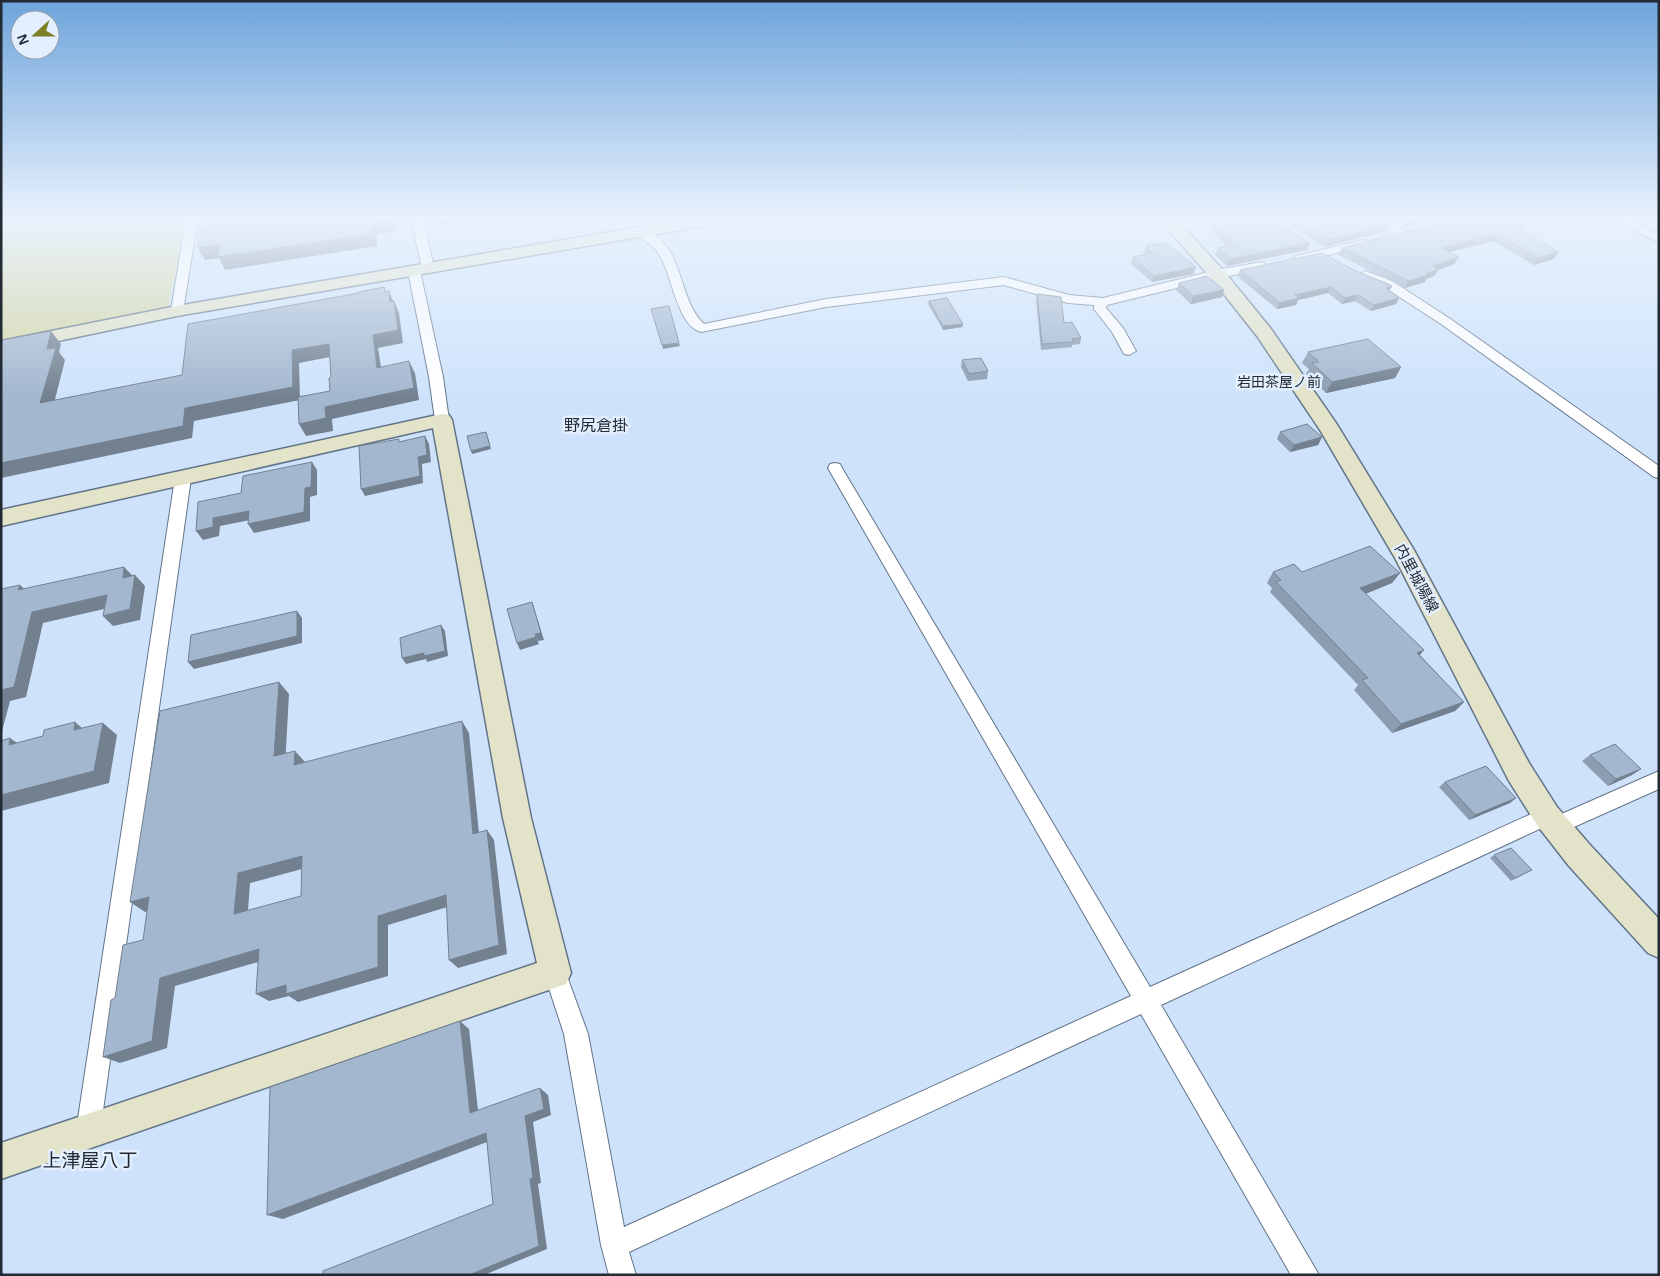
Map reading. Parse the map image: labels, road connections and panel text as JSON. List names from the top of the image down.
{
  "streets": {
    "street": ["内里城陽線"]
  },
  "districts": ["岩田茶屋ノ前", "野尻倉掛", "上津屋八丁"],
  "north": "left"
}
